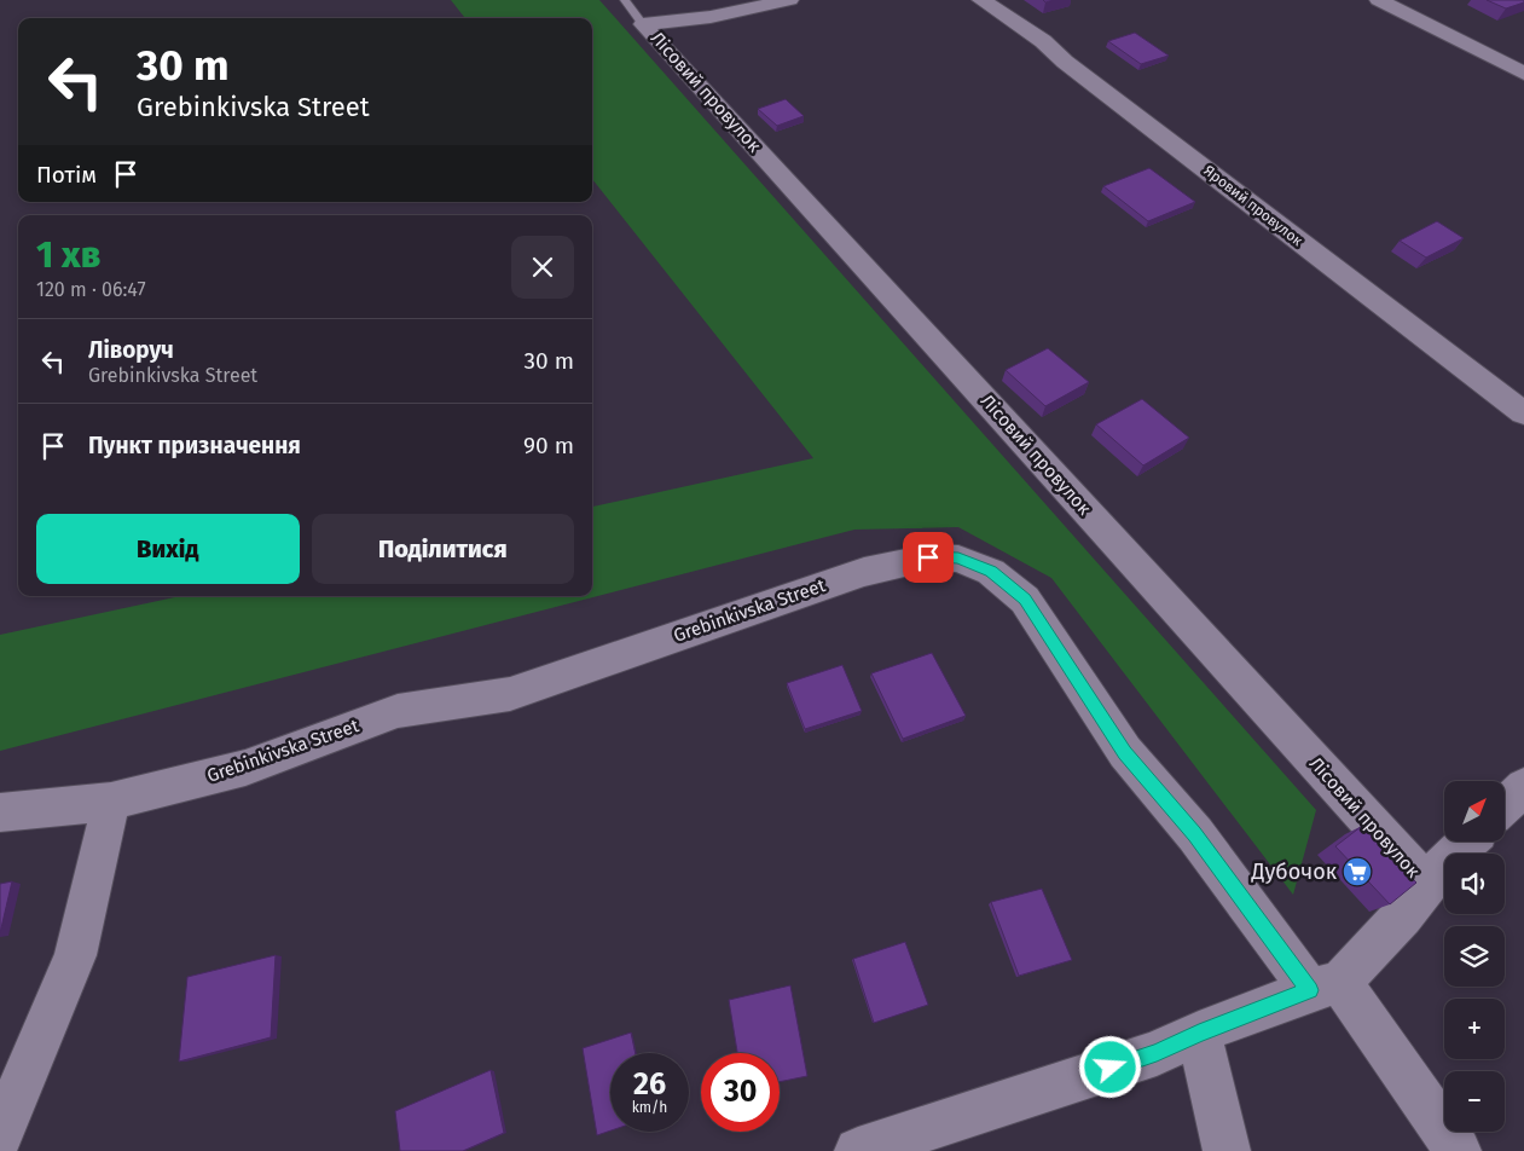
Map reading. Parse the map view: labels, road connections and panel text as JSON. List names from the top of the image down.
{
  "streets": {
    "street": ["Лісовий провулок", "Яровий провулок", "Grebinkivska Street"]
  },
  "places": {
    "supermarket": ["Дубочок"]
  },
  "north": "top right",
  "page": {
    "turn": ["30 m", "Grebinkivska Street"],
    "then": "Потім",
    "heading": ["1 хв", "120 m · 06:47"],
    "list": [
      {
        "name": "Ліворуч",
        "note": "Grebinkivska Street",
        "value": "30 m"
      },
      {
        "name": "Пункт призначення",
        "value": "90 m"
      }
    ],
    "buttons": ["Вихід", "Поділитися"],
    "map_buttons": ["+", "−"],
    "speed": "26 km/h",
    "limit": "30"
  }
}
